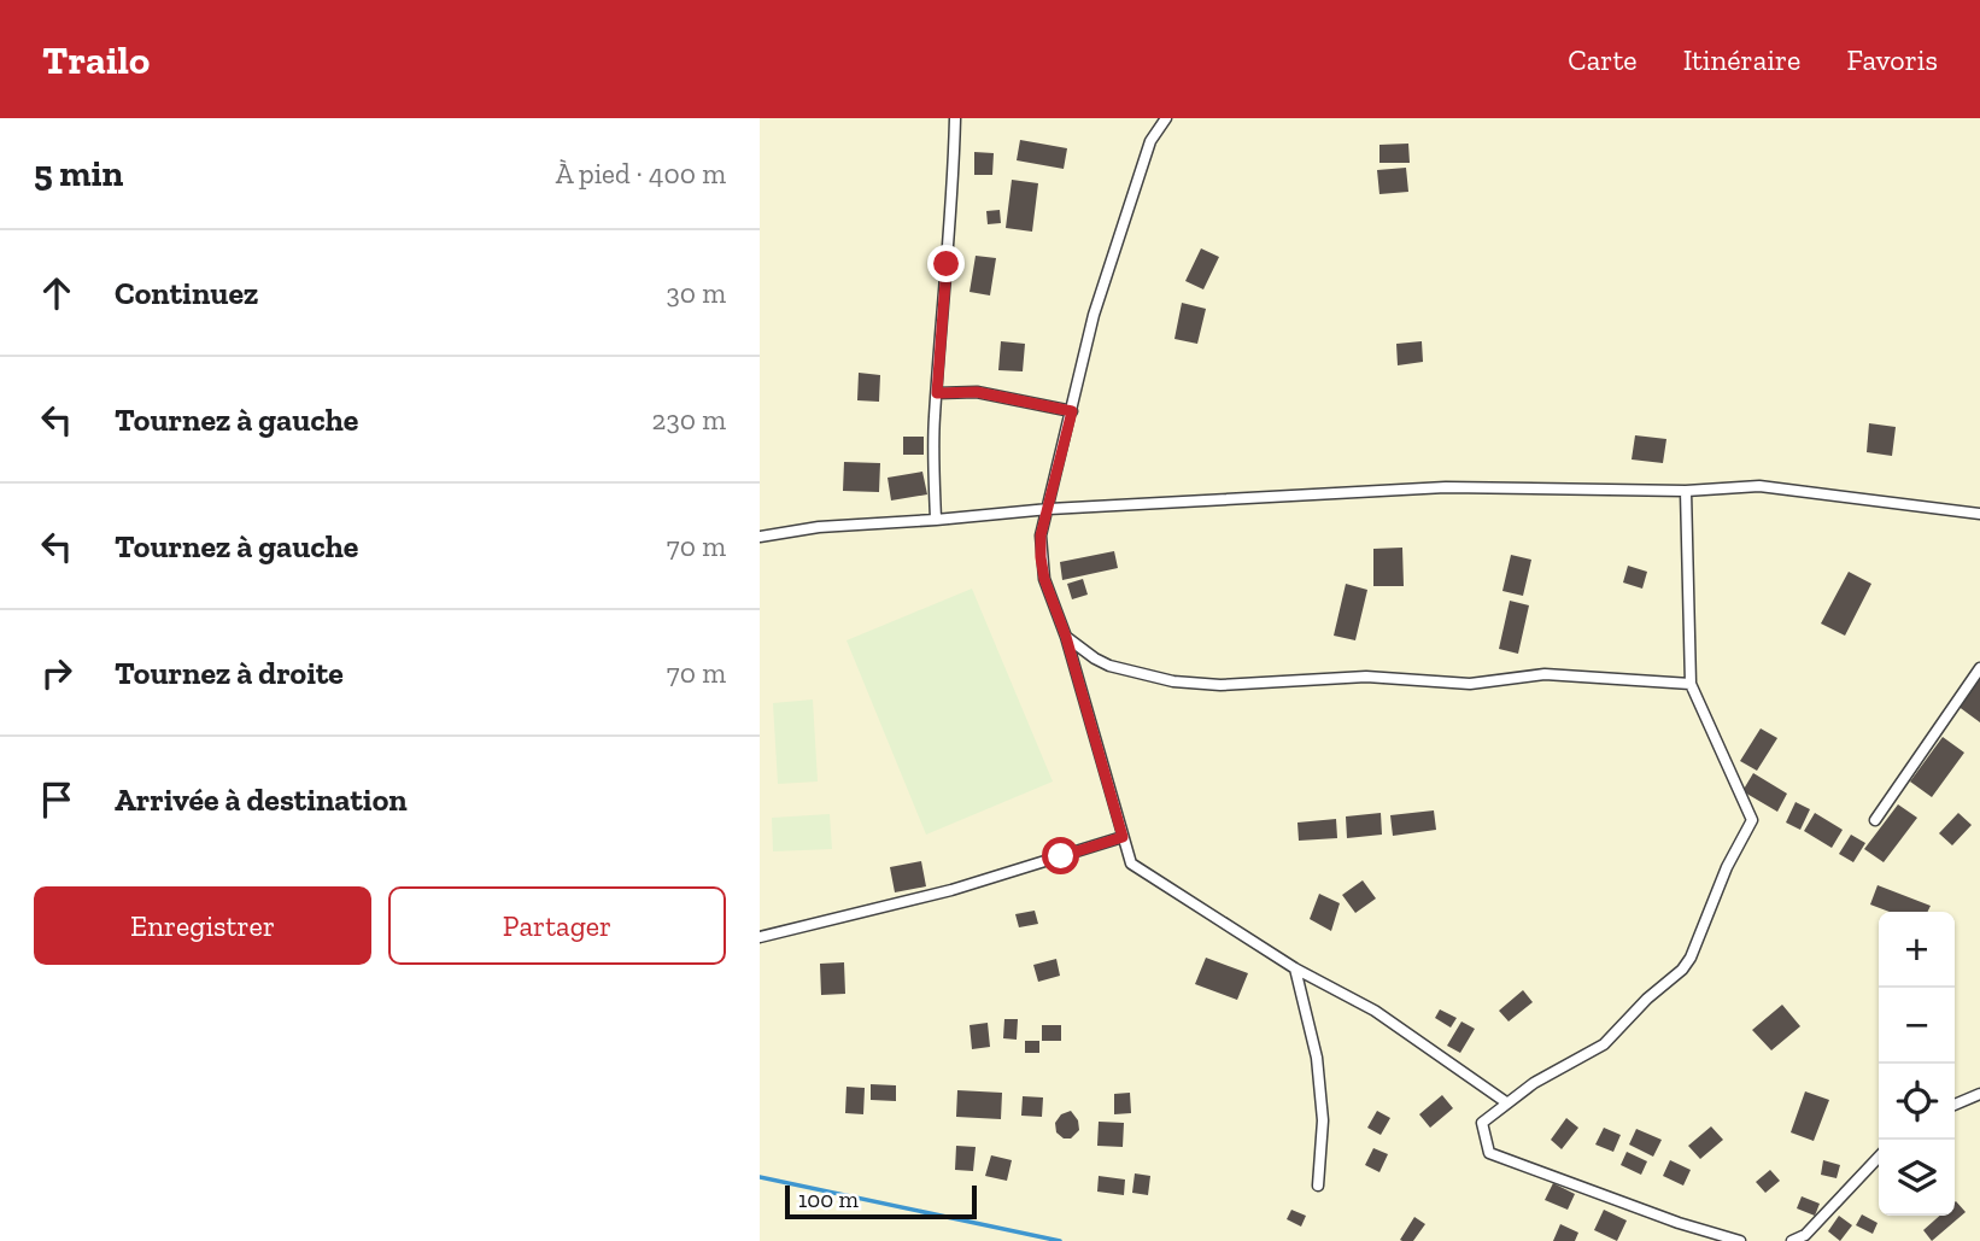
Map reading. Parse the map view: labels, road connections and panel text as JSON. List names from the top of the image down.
{
  "scale_bar": "100 m",
  "page": {
    "header": "Trailo",
    "nav": ["Carte", "Itinéraire", "Favoris"],
    "heading": ["5 min", "À pied · 400 m"],
    "list": [
      ["Continuez", "30 m"],
      ["Tournez à gauche", "230 m"],
      ["Tournez à gauche", "70 m"],
      ["Tournez à droite", "70 m"],
      "Arrivée à destination"
    ],
    "buttons": ["Enregistrer", "Partager"],
    "map_buttons": ["+", "−"],
    "scale": "100 m"
  }
}
